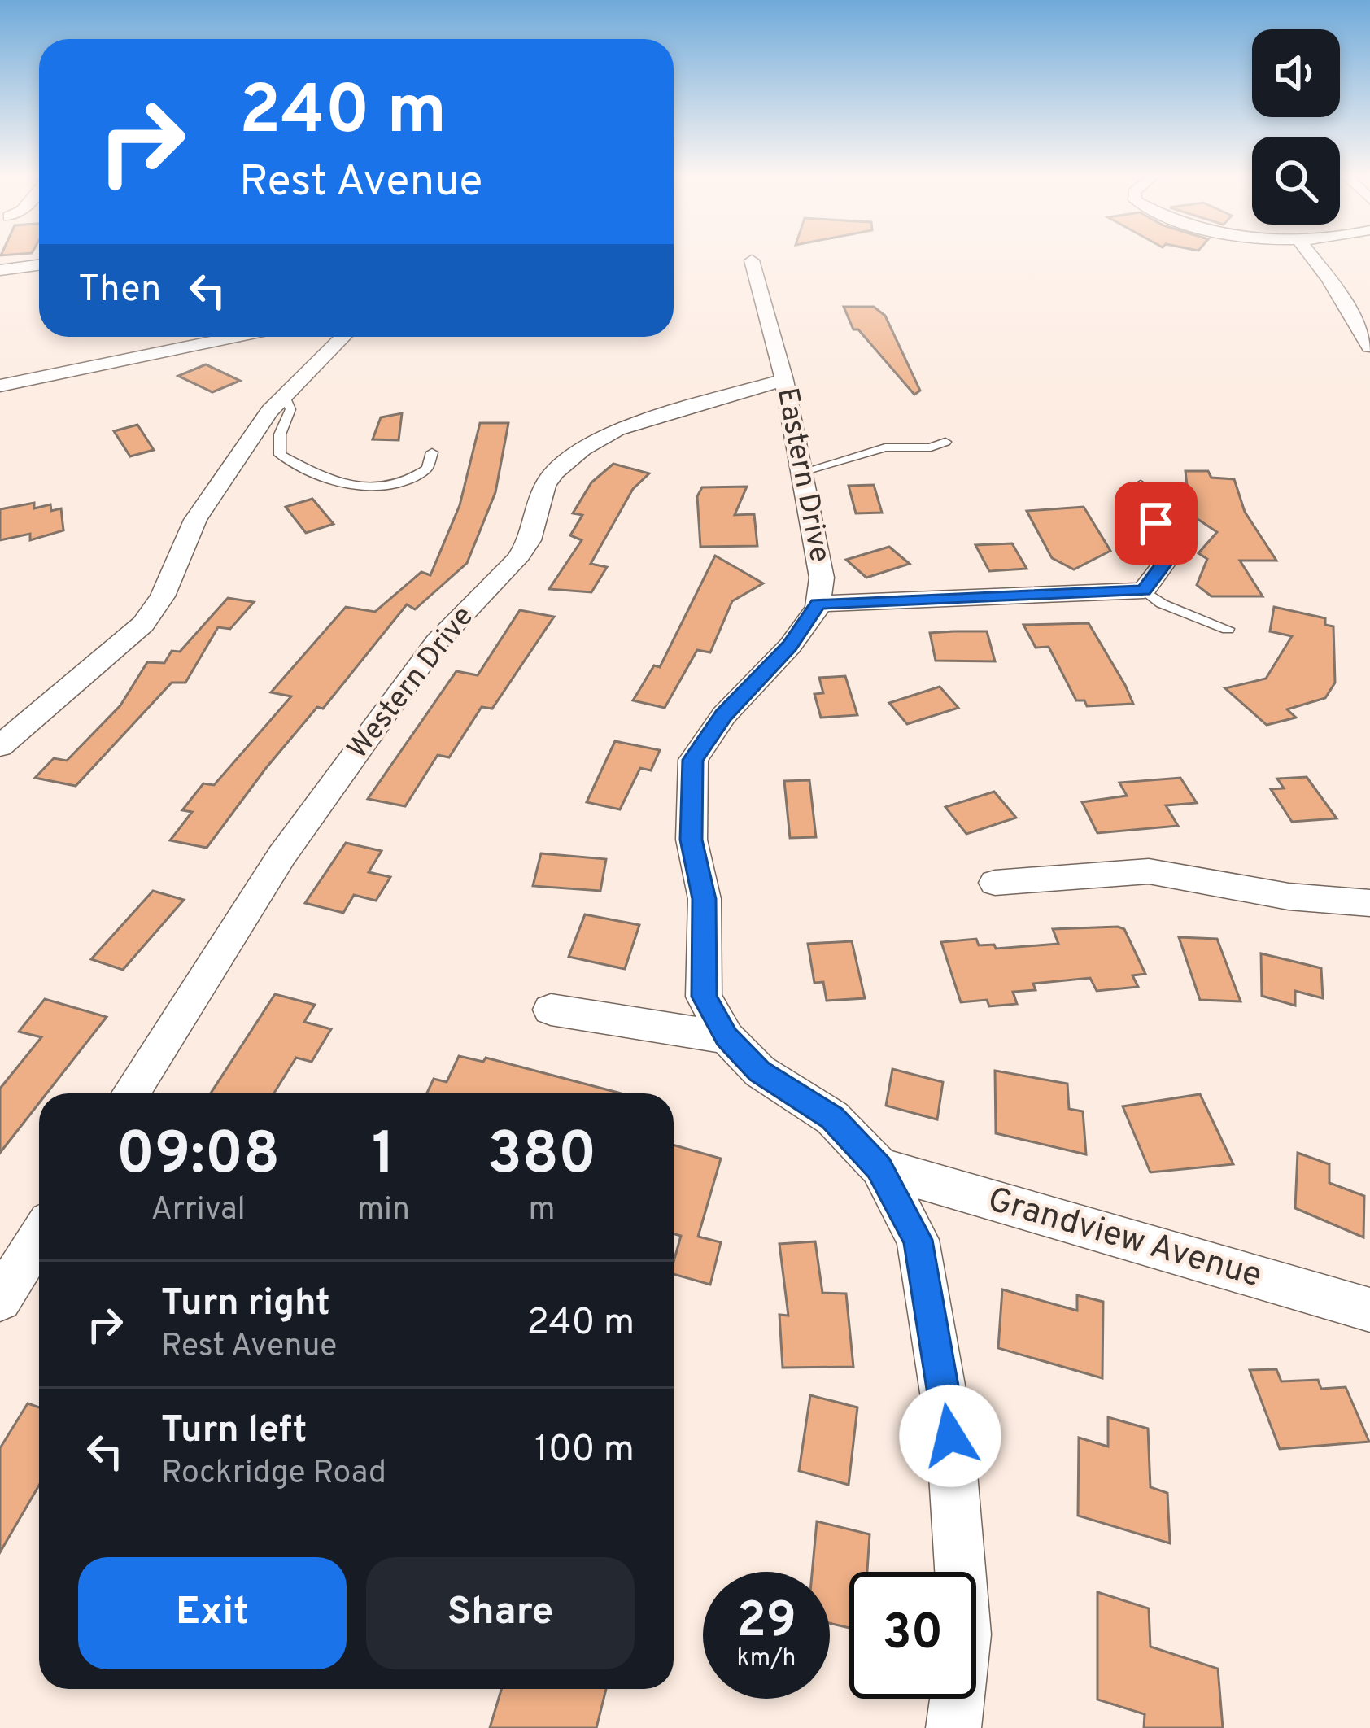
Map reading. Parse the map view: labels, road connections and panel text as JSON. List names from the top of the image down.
{
  "streets": {
    "street": ["Eastern Drive", "Western Drive", "Grandview Avenue"]
  },
  "crossings": [
    ["Eastern Drive", "Western Drive"],
    ["Eastern Drive", "Grandview Avenue"]
  ],
  "page": {
    "turn": ["240 m", "Rest Avenue"],
    "then": "Then",
    "eta": [
      "09:08",
      "Arrival",
      "1",
      "min",
      "380",
      "m"
    ],
    "list": [
      {
        "name": "Turn right",
        "note": "Rest Avenue",
        "value": "240 m"
      },
      {
        "name": "Turn left",
        "note": "Rockridge Road",
        "value": "100 m"
      }
    ],
    "buttons": ["Exit", "Share"],
    "speed": "29 km/h",
    "limit": "30"
  }
}
